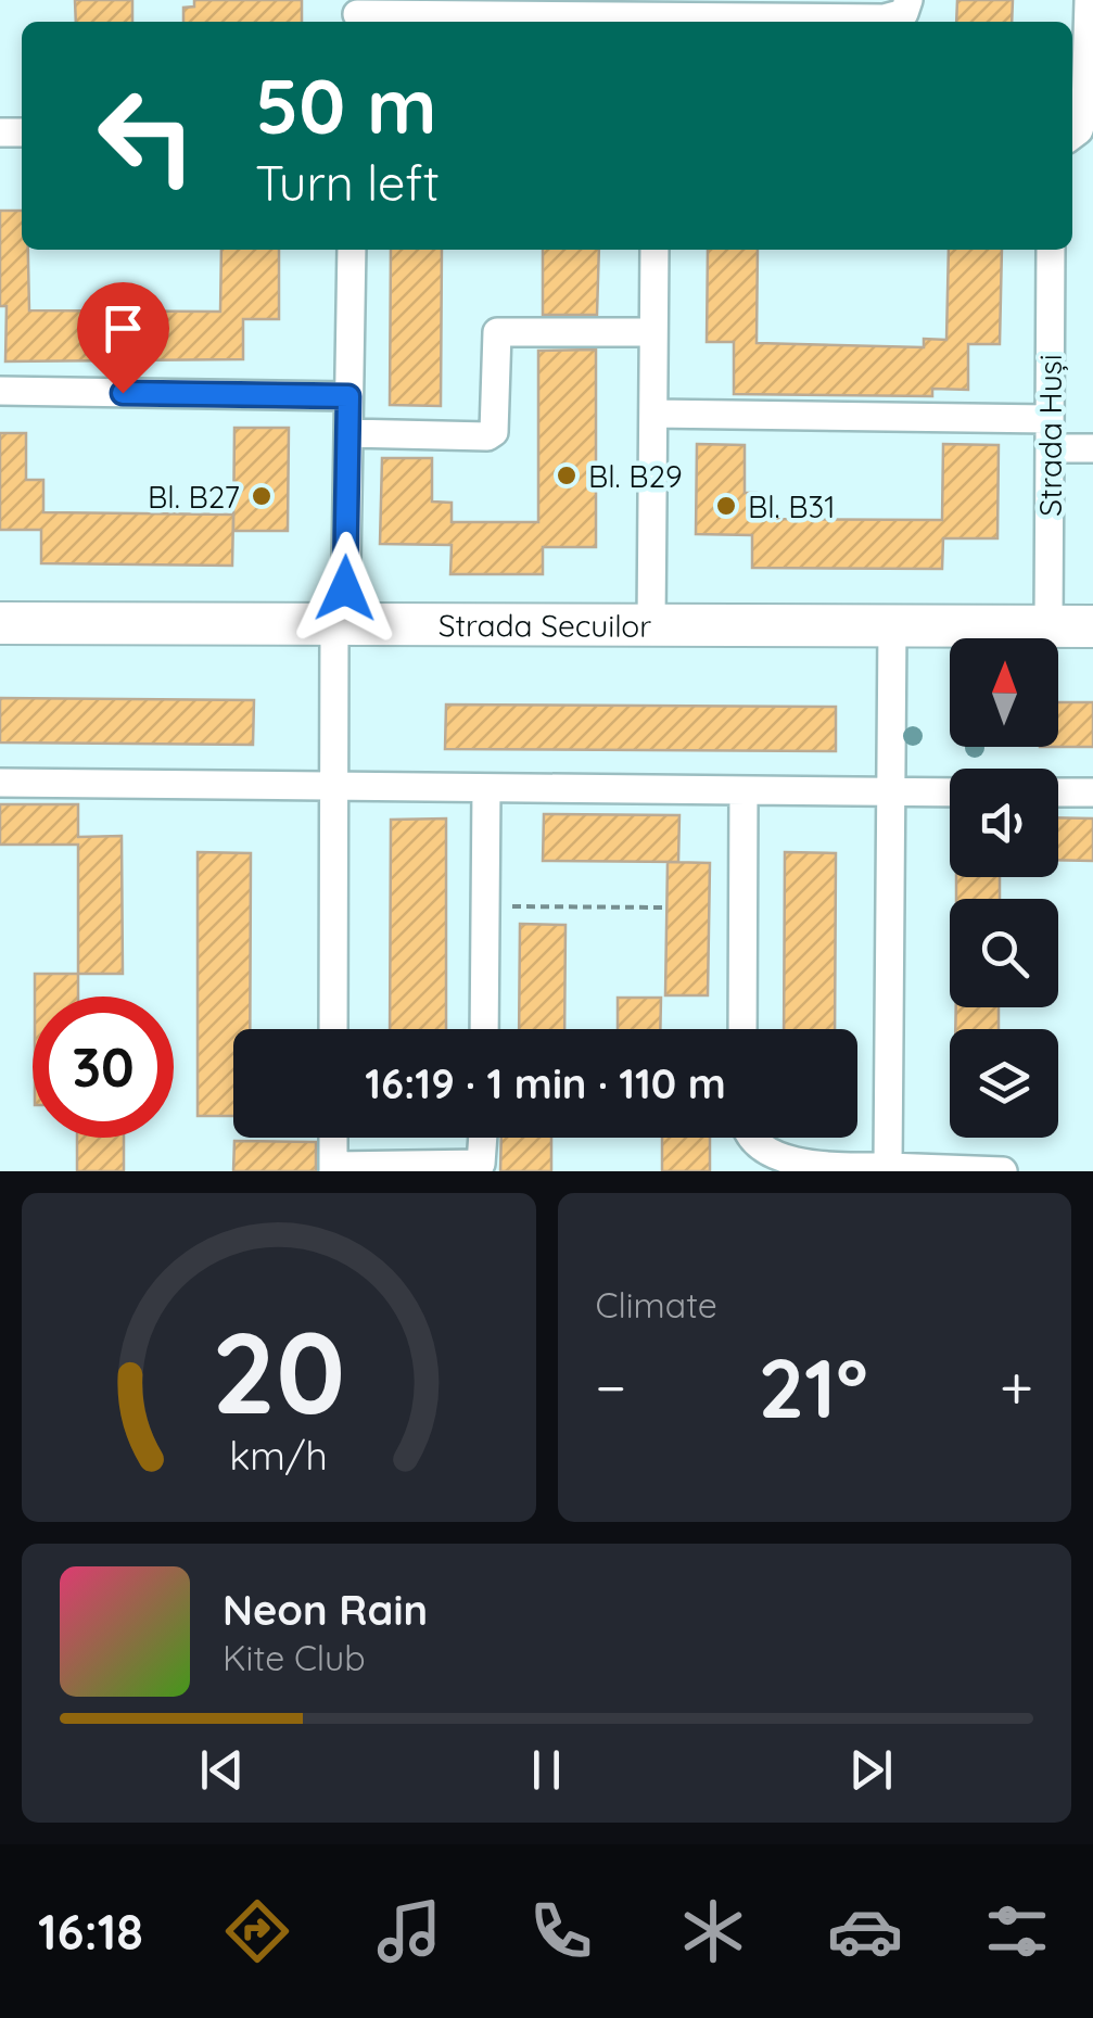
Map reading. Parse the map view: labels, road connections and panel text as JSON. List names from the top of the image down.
{
  "streets": {
    "street": ["Strada Huși", "Strada Secuilor"]
  },
  "crossings": [
    ["Strada Huși", "Strada Secuilor"]
  ],
  "places": ["Bl. B29", "Bl. B27", "Bl. B31"],
  "north": "top",
  "page": {
    "turn": ["50 m", "Turn left"],
    "limit": "30",
    "trip": "16:19 · 1 min · 110 m",
    "tile": "Climate",
    "heat": ["−", "21°", "+"],
    "song": ["Neon Rain", "Kite Club"],
    "tabs": "16:18",
    "gauge": ["20", "km/h"]
  }
}
